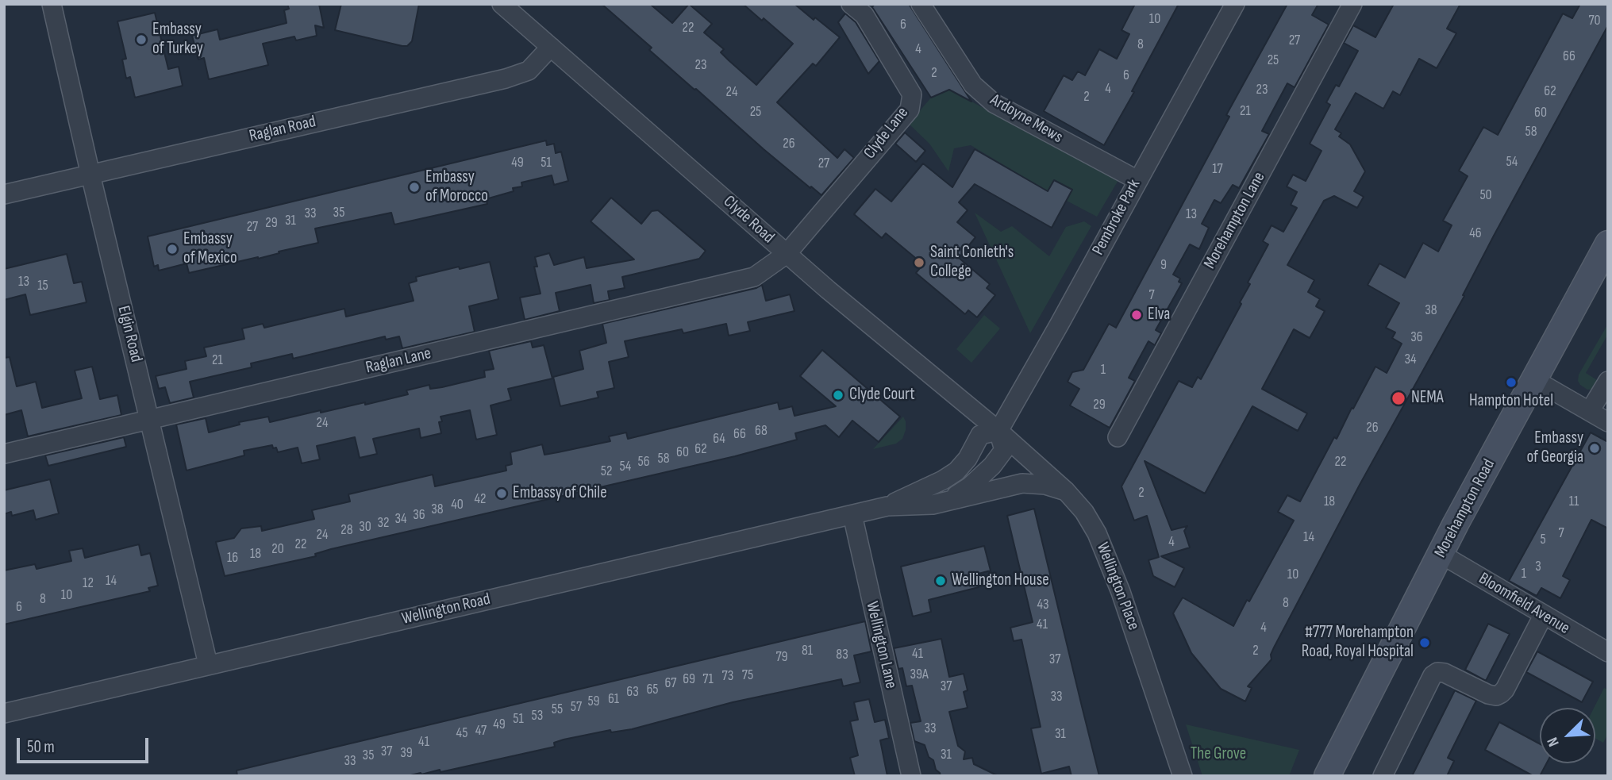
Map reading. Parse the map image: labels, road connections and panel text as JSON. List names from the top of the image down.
{
  "streets": {
    "main road": ["Morehampton Road"],
    "street": [
      "Ardoyne Mews",
      "Raglan Road",
      "Clyde Lane",
      "Pembroke Park",
      "Clyde Road",
      "Morehampton Lane",
      "Elgin Road",
      "Raglan Lane",
      "Wellington Place",
      "Bloomfield Avenue",
      "Wellington Road",
      "Wellington Lane"
    ]
  },
  "crossings": [
    ["Ardoyne Mews", "Pembroke Park"],
    ["Raglan Road", "Clyde Road"],
    ["Raglan Road", "Elgin Road"],
    ["Clyde Lane", "Clyde Road"],
    ["Clyde Lane", "Raglan Lane"],
    ["Pembroke Park", "Clyde Road"],
    ["Pembroke Park", "Wellington Place"],
    ["Pembroke Park", "Wellington Road"],
    ["Clyde Road", "Raglan Lane"],
    ["Clyde Road", "Wellington Place"],
    ["Clyde Road", "Wellington Road"],
    ["Elgin Road", "Raglan Lane"],
    ["Elgin Road", "Wellington Road"],
    ["Morehampton Road", "Bloomfield Avenue"],
    ["Wellington Place", "Wellington Road"],
    ["Wellington Road", "Wellington Lane"]
  ],
  "parks": ["The Grove"],
  "places": [
    "Embassy of Turkey",
    "Embassy of Morocco",
    "Embassy of Mexico",
    "Saint Conleth's College",
    "Elva",
    "Hampton Hotel",
    "Clyde Court",
    "NEMA",
    "Embassy of Georgia",
    "Embassy of Chile",
    "Wellington House",
    "#777 Morehampton Road, Royal Hospital"
  ],
  "house_numbers": [
    "10",
    "70",
    "6",
    "22",
    "27",
    "8",
    "4",
    "66",
    "25",
    "23",
    "2",
    "6",
    "4",
    "23",
    "62",
    "24",
    "2",
    "21",
    "25",
    "60",
    "58",
    "26",
    "54",
    "49",
    "51",
    "27",
    "17",
    "50",
    "35",
    "33",
    "13",
    "31",
    "29",
    "27",
    "46",
    "9",
    "13",
    "15",
    "7",
    "38",
    "36",
    "34",
    "21",
    "1",
    "29",
    "24",
    "26",
    "68",
    "66",
    "64",
    "62",
    "60",
    "58",
    "56",
    "22",
    "54",
    "52",
    "2",
    "42",
    "18",
    "11",
    "40",
    "38",
    "36",
    "34",
    "32",
    "30",
    "28",
    "7",
    "24",
    "14",
    "5",
    "4",
    "22",
    "20",
    "18",
    "16",
    "3",
    "1",
    "10",
    "14",
    "12",
    "10",
    "8",
    "8",
    "43",
    "6",
    "41",
    "4",
    "81",
    "2",
    "41",
    "83",
    "79",
    "37",
    "39A",
    "75",
    "73",
    "69",
    "71",
    "67",
    "37",
    "65",
    "63",
    "33",
    "61",
    "59",
    "57",
    "55",
    "53",
    "51",
    "49",
    "33",
    "47",
    "45",
    "31",
    "41",
    "37",
    "39",
    "31",
    "35",
    "33"
  ],
  "scale_bar": "50 m",
  "north": "bottom left"
}
